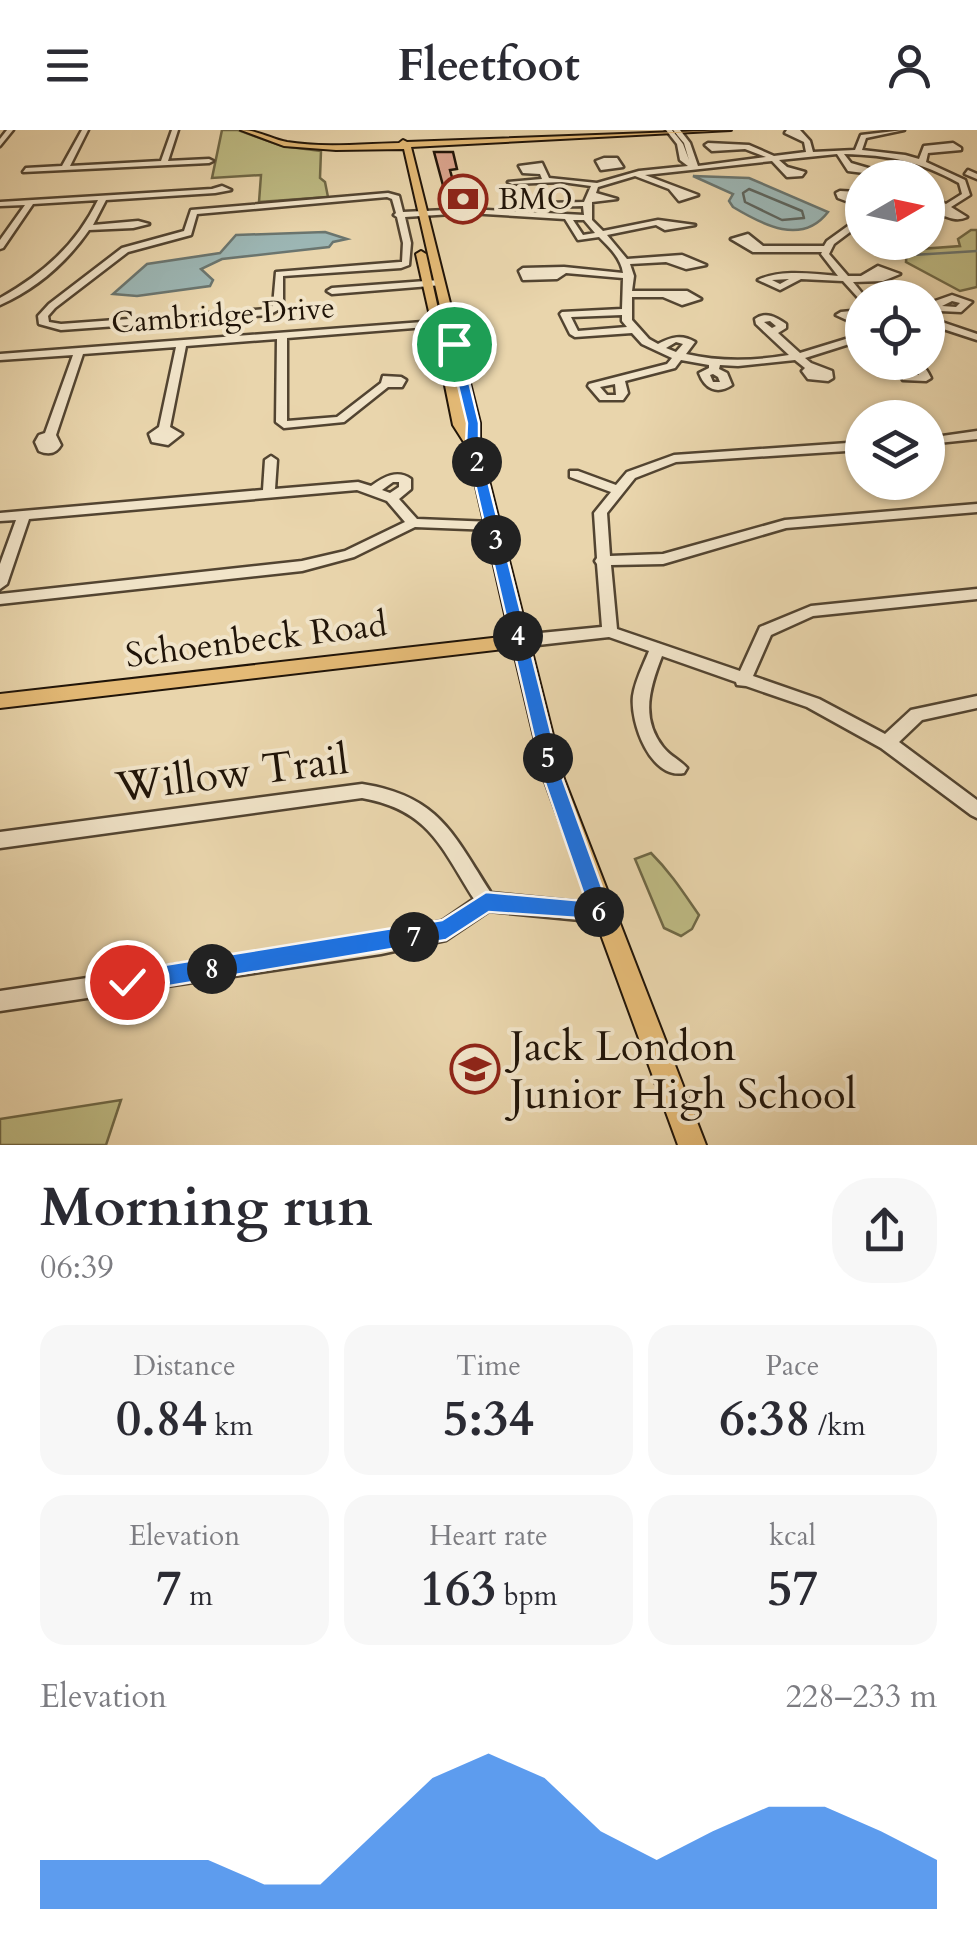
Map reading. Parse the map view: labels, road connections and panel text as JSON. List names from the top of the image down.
{
  "streets": {
    "main road": ["Schoenbeck Road"],
    "street": ["Cambridge Drive", "Willow Trail"]
  },
  "places": {
    "bank": ["BMO"],
    "school or university": ["Jack London Junior High School"]
  },
  "north": "right",
  "page": {
    "header": "Fleetfoot",
    "pins": [
      "2",
      "3",
      "4",
      "5",
      "6",
      "7",
      "8"
    ],
    "heading": ["Morning run", "06:39"],
    "stats": [
      ["Distance", "0.84 km"],
      ["Time", "5:34"],
      ["Pace", "6:38 /km"],
      ["Elevation", "7 m"],
      ["Heart rate", "163 bpm"],
      ["kcal", "57"]
    ],
    "chart": ["Elevation", "228–233 m"]
  }
}
